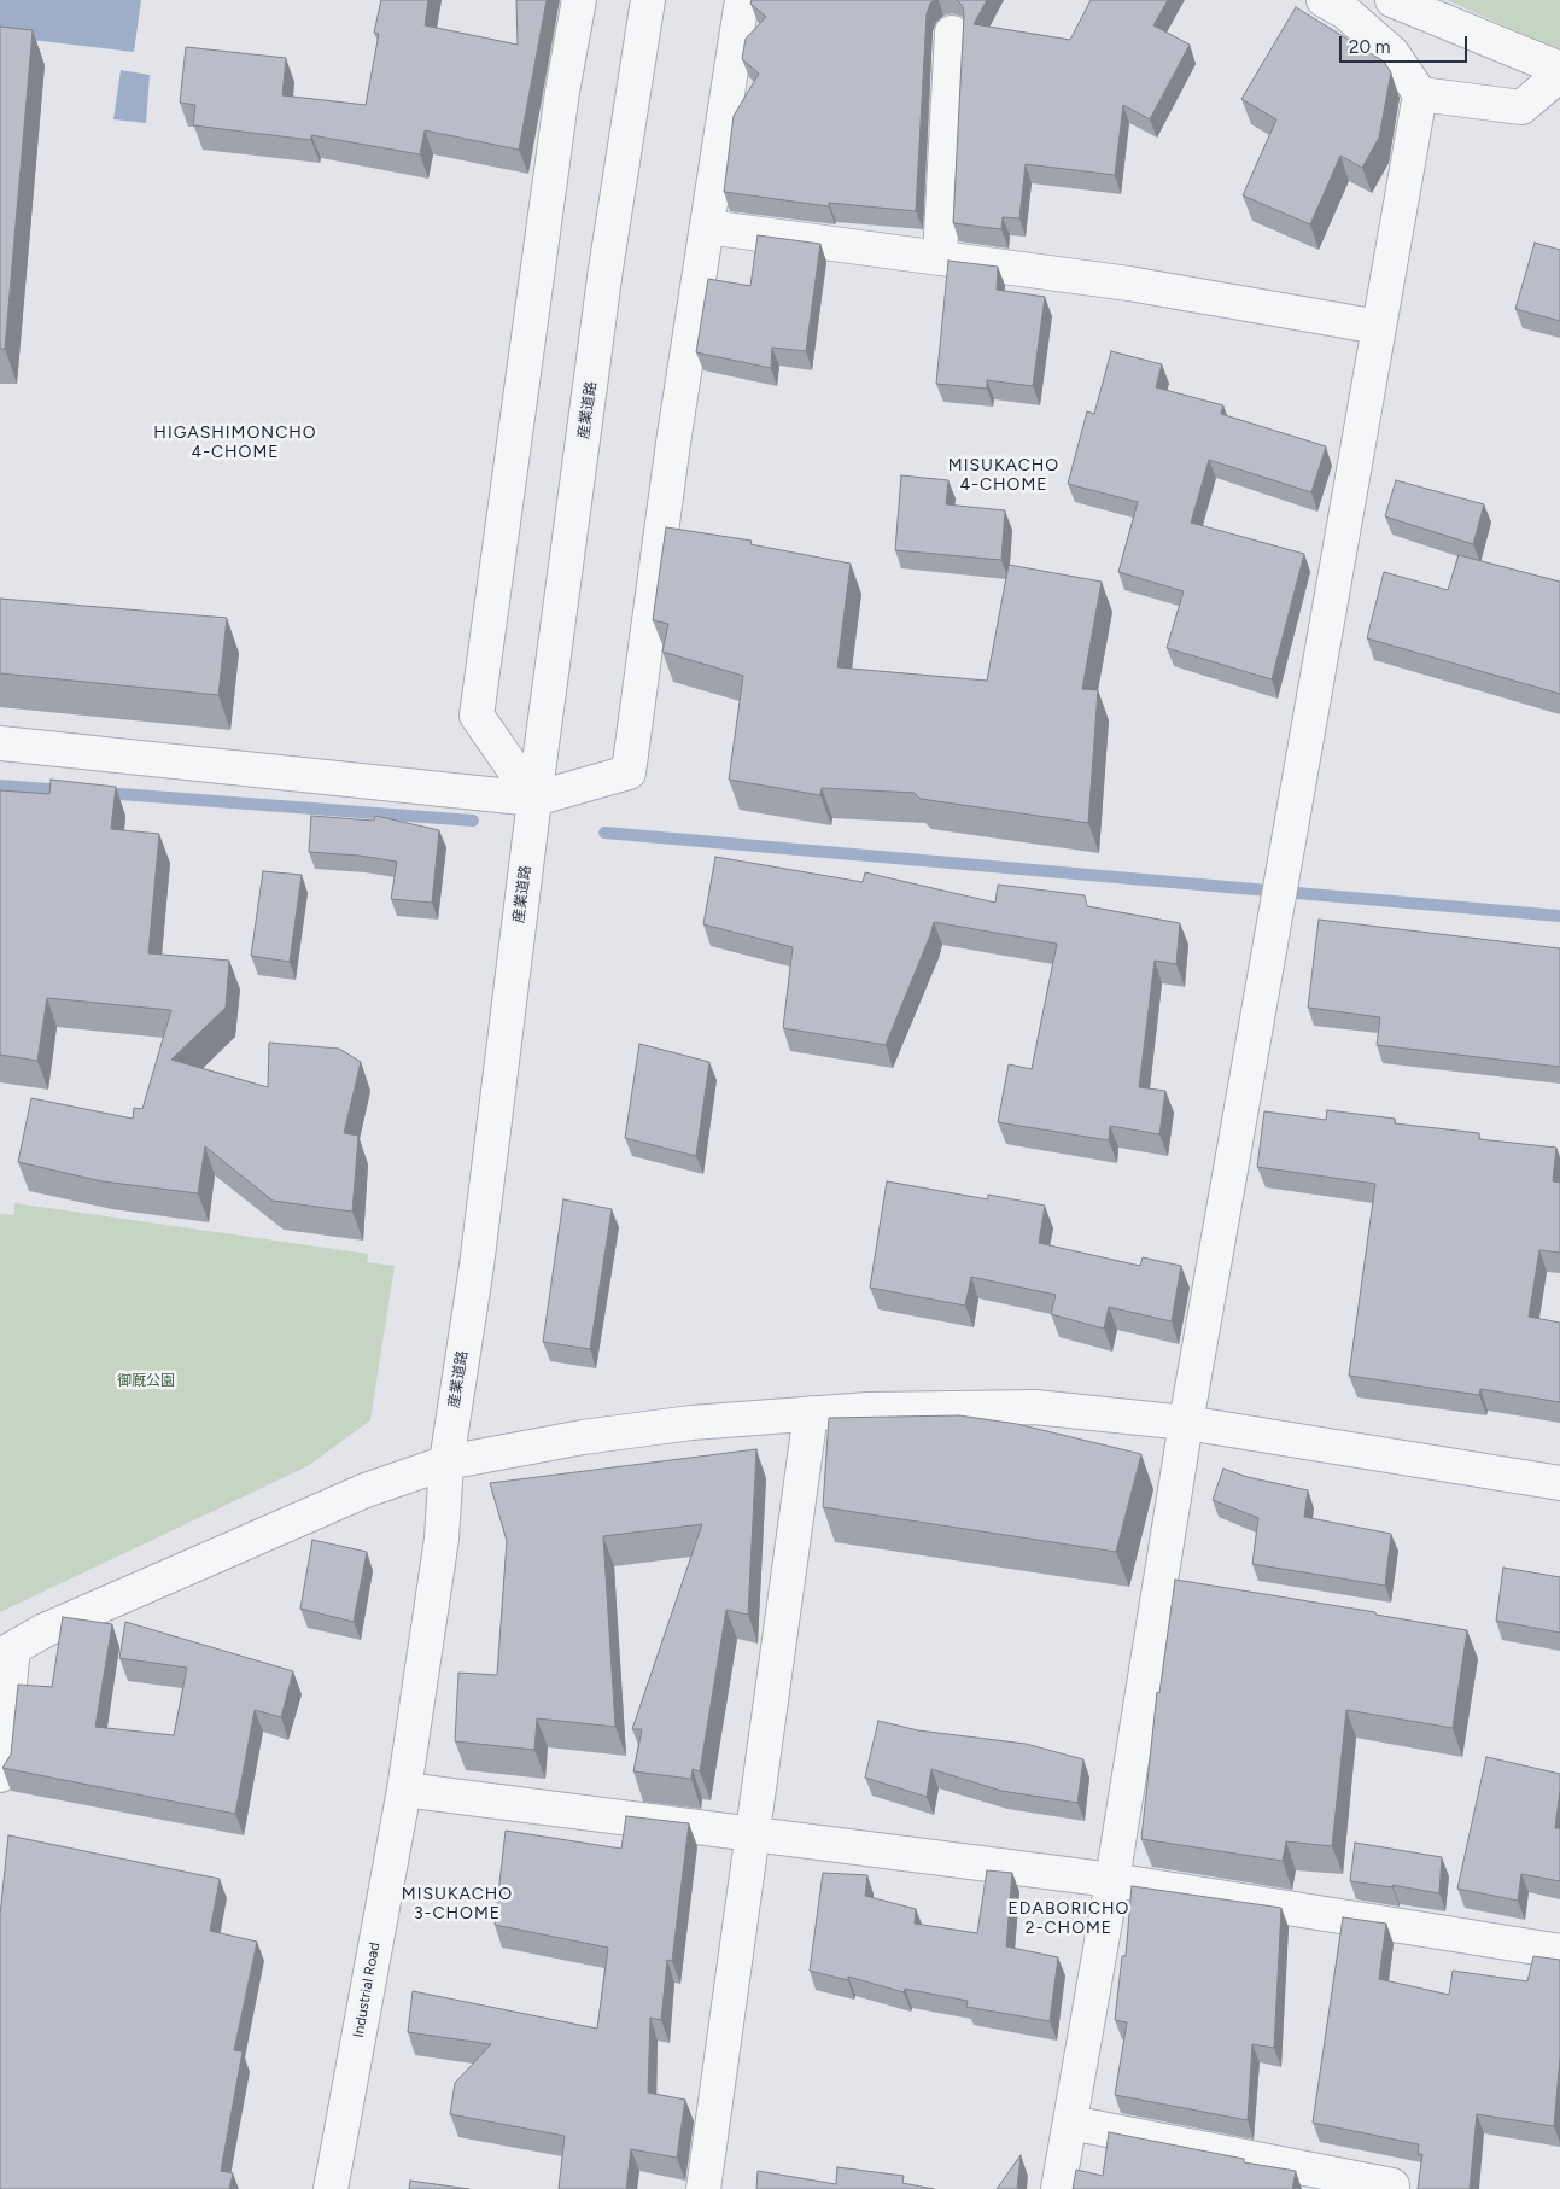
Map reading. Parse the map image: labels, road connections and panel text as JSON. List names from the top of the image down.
{
  "streets": {
    "street": ["産業道路", "Industrial Road"]
  },
  "crossings": [
    ["産業道路", "Industrial Road"]
  ],
  "districts": [
    "HIGASHIMONCHO 4-CHOME",
    "MISUKACHO 4-CHOME",
    "MISUKACHO 3-CHOME",
    "EDABORICHO 2-CHOME"
  ],
  "parks": ["御厩公園"],
  "scale_bar": "20 m"
}
